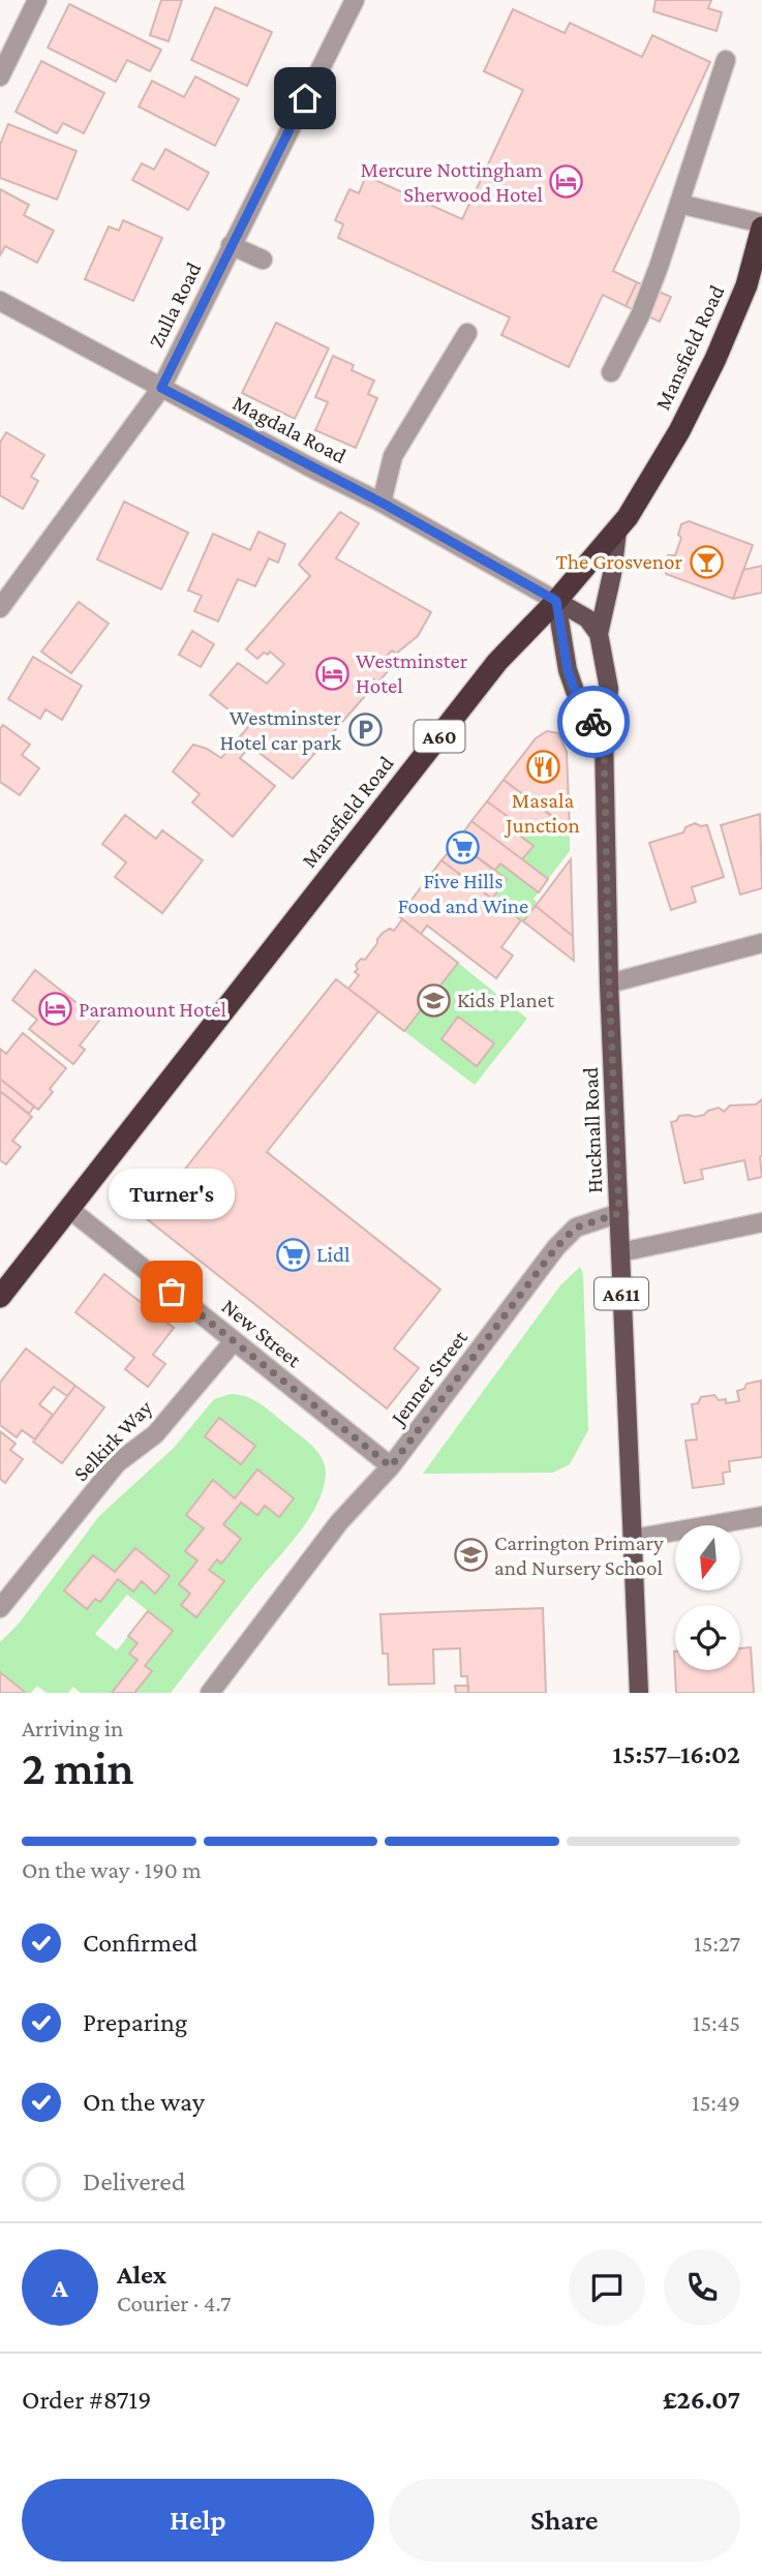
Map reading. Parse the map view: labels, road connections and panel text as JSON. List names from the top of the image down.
{
  "streets": {
    "highway": ["Mansfield Road", "A60"],
    "main road": ["Hucknall Road", "A611"],
    "street": [
      "Zulla Road",
      "Magdala Road",
      "New Street",
      "Jenner Street",
      "Selkirk Way"
    ]
  },
  "crossings": [
    ["Zulla Road", "Magdala Road"],
    ["Mansfield Road", "Magdala Road"],
    ["Mansfield Road", "New Street"],
    ["Hucknall Road", "Jenner Street"],
    ["New Street", "Jenner Street"],
    ["New Street", "Selkirk Way"]
  ],
  "places": {
    "hotel": ["Mercure Nottingham Sherwood Hotel", "Westminster Hotel", "Paramount Hotel"],
    "bar": ["The Grosvenor"],
    "parking": ["Westminster Hotel car park"],
    "restaurant": ["Masala Junction"],
    "supermarket": ["Five Hills Food and Wine", "Lidl"],
    "school or university": ["Kids Planet", "Carrington Primary and Nursery School"],
    "other": ["Turner's"]
  },
  "north": "bottom",
  "page": {
    "bubble": "Turner's",
    "heading": ["2 min", "Arriving in", "15:57–16:02"],
    "panel": [
      "Alex",
      "Courier · 4.7",
      "Order #8719",
      "£26.07"
    ],
    "bar": "On the way · 190 m",
    "list": [
      ["Confirmed", "15:27"],
      ["Preparing", "15:45"],
      ["On the way", "15:49"],
      "Delivered"
    ],
    "round": "A",
    "buttons": ["Help", "Share"]
  }
}
